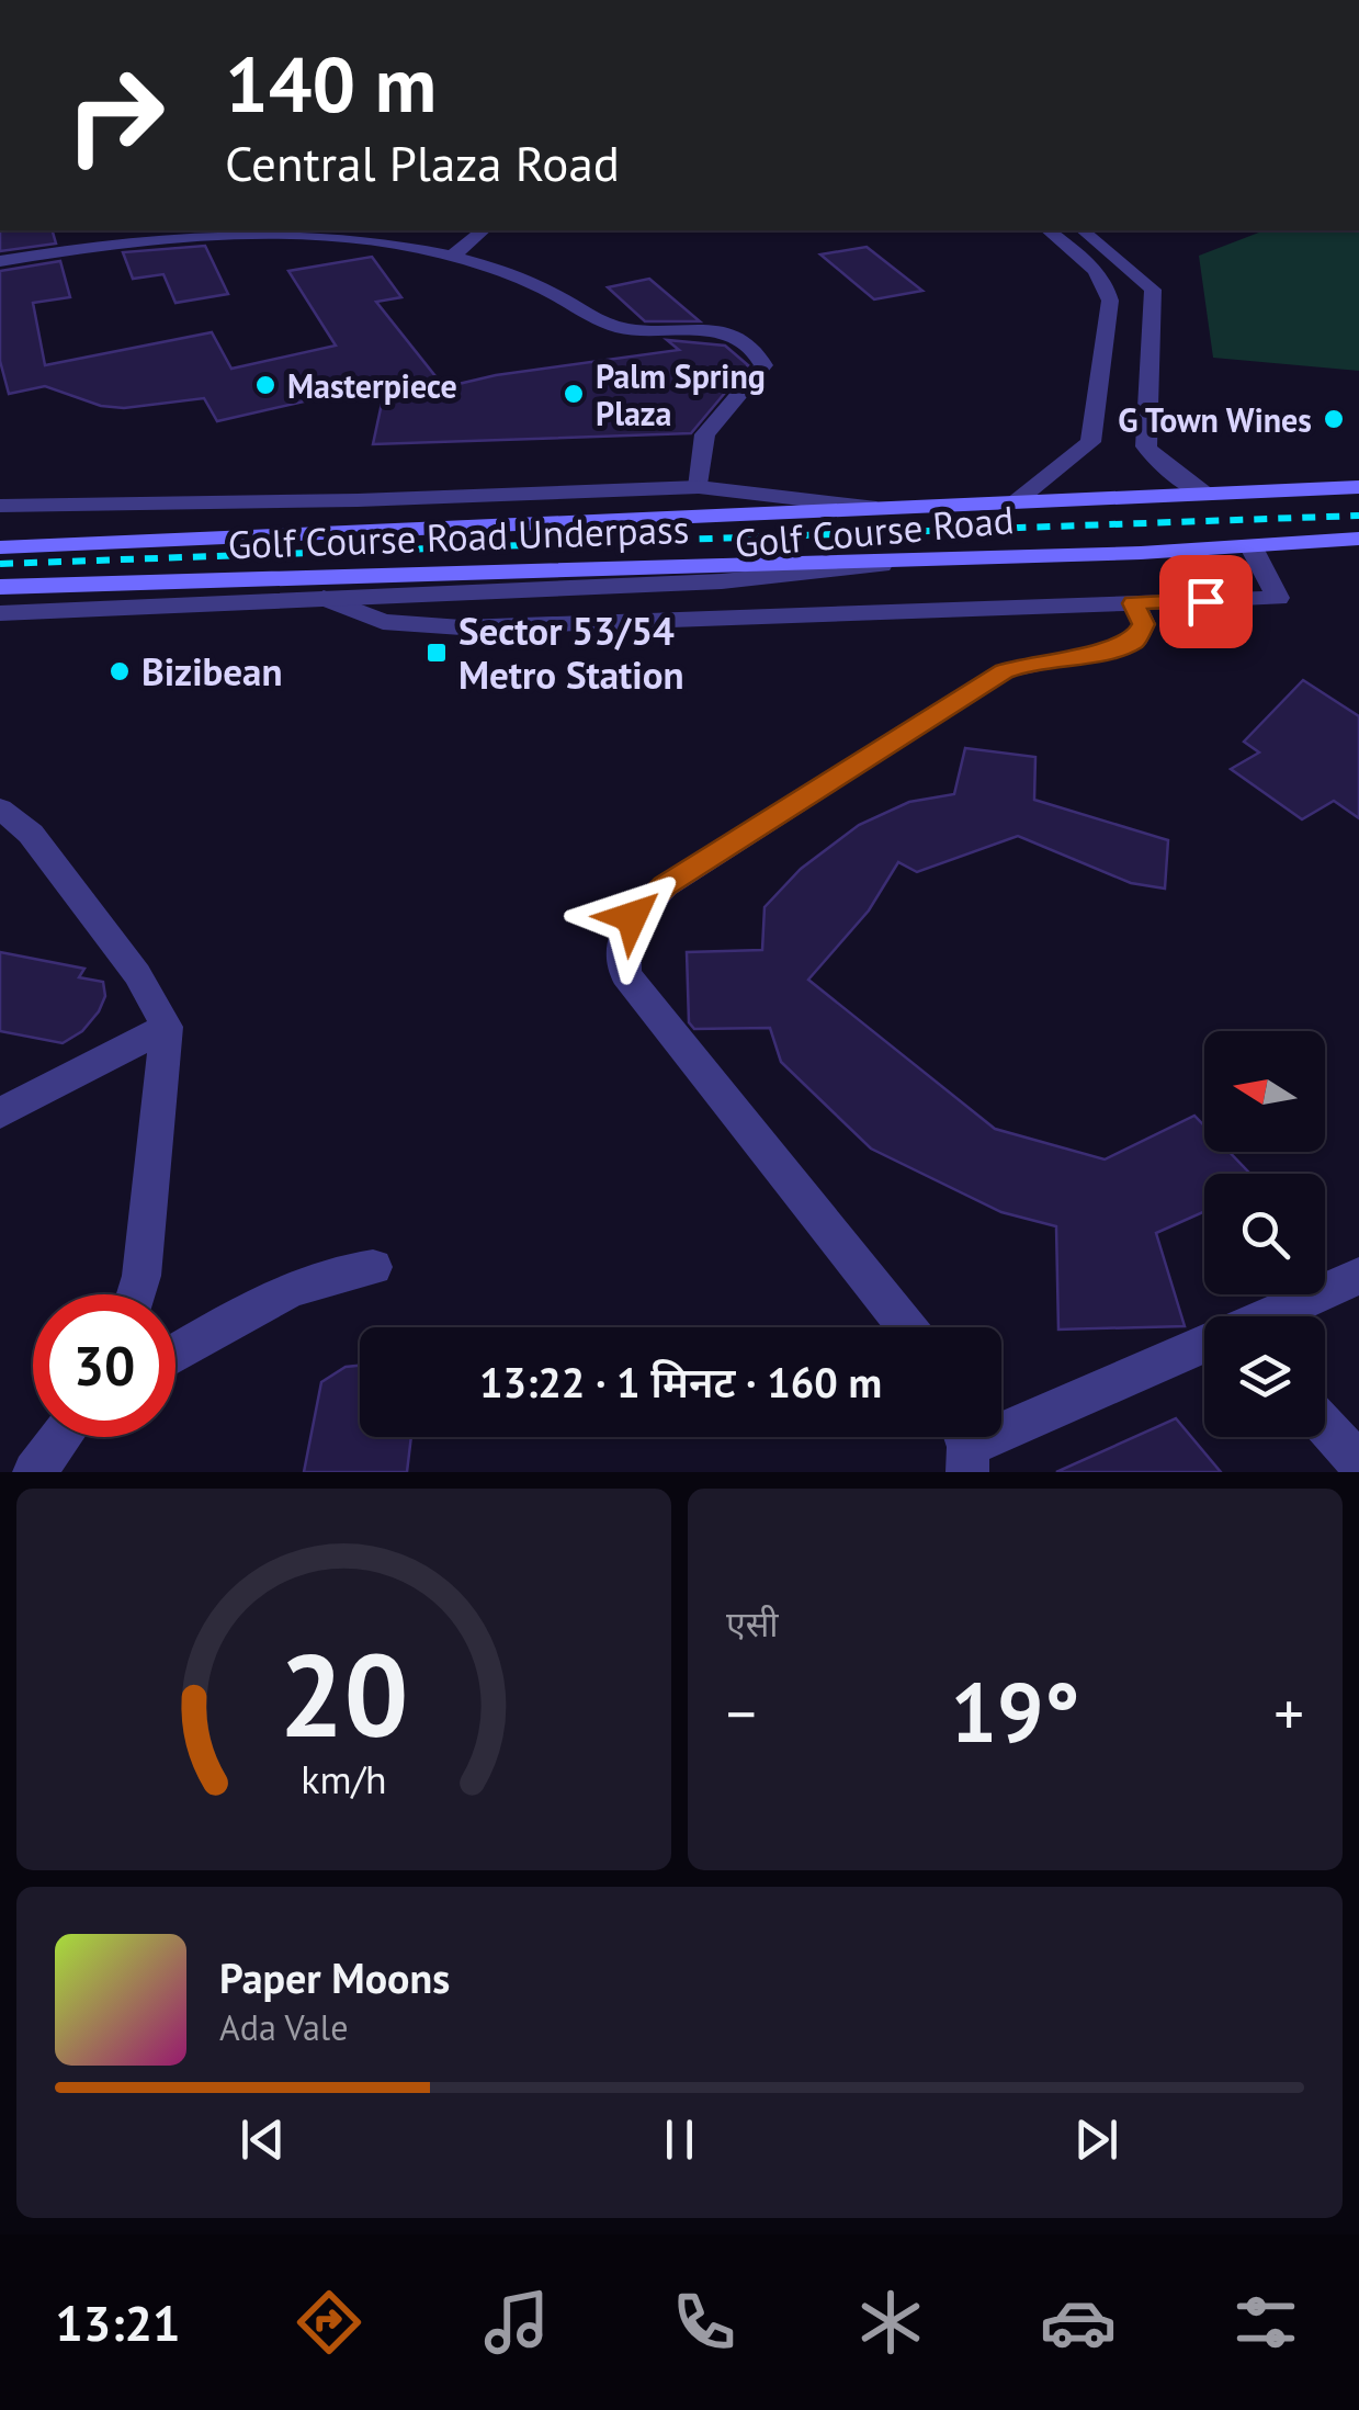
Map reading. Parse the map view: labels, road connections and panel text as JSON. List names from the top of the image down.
{
  "streets": {
    "main road": ["Golf Course Road", "Golf Course Road Underpass"]
  },
  "crossings": [
    ["Golf Course Road", "Golf Course Road Underpass"]
  ],
  "places": {
    "other": [
      "Masterpiece",
      "Palm Spring Plaza",
      "G Town Wines",
      "Bizibean"
    ],
    "transit": ["Sector 53/54 Metro Station"]
  },
  "north": "left",
  "page": {
    "turn": ["140 m", "Central Plaza Road"],
    "limit": "30",
    "trip": "13:22 · 1 मिनट · 160 m",
    "tile": "एसी",
    "heat": ["−", "19°", "+"],
    "song": ["Paper Moons", "Ada Vale"],
    "tabs": "13:21",
    "gauge": ["20", "km/h"]
  }
}
